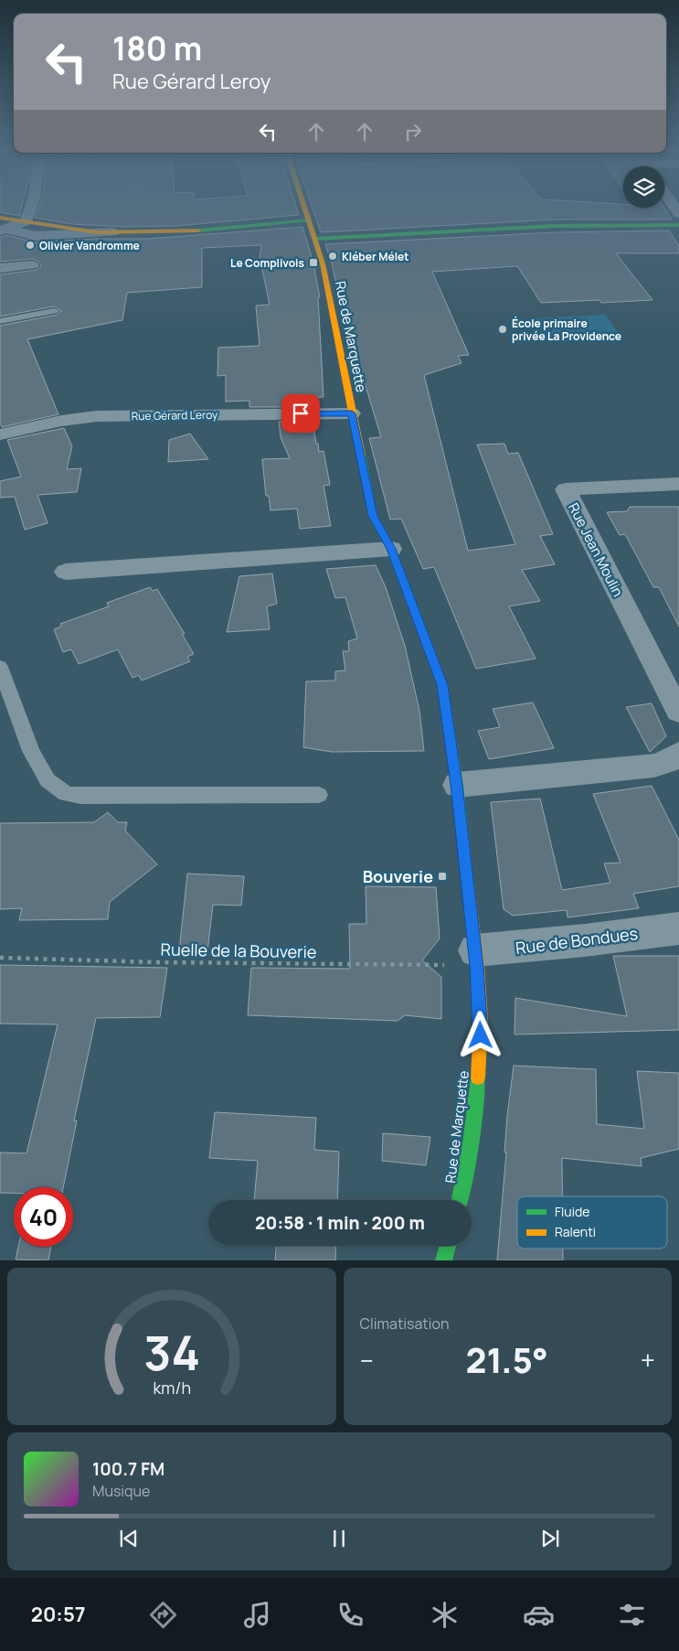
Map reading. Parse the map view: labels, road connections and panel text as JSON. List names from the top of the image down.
{
  "streets": {
    "street": [
      "Rue de Marquette",
      "Rue Gérard Leroy",
      "Rue Jean Moulin",
      "Rue de Bondues"
    ],
    "path": ["Ruelle de la Bouverie"]
  },
  "crossings": [
    ["Rue de Marquette", "Rue Gérard Leroy"],
    ["Rue de Marquette", "Rue de Bondues"],
    ["Rue de Marquette", "Ruelle de la Bouverie"],
    ["Rue de Bondues", "Ruelle de la Bouverie"]
  ],
  "places": {
    "other": ["Olivier Vandromme", "Kléber Mélet", "École primaire privée La Providence"],
    "transit": ["Le Complivois", "Bouverie"]
  },
  "legend": ["Fluide", "Ralenti"],
  "page": {
    "turn": ["180 m", "Rue Gérard Leroy"],
    "limit": "40",
    "trip": "20:58 · 1 min · 200 m",
    "tile": "Climatisation",
    "heat": ["−", "21.5°", "+"],
    "song": ["100.7 FM", "Musique"],
    "tabs": "20:57",
    "gauge": ["34", "km/h"]
  }
}
